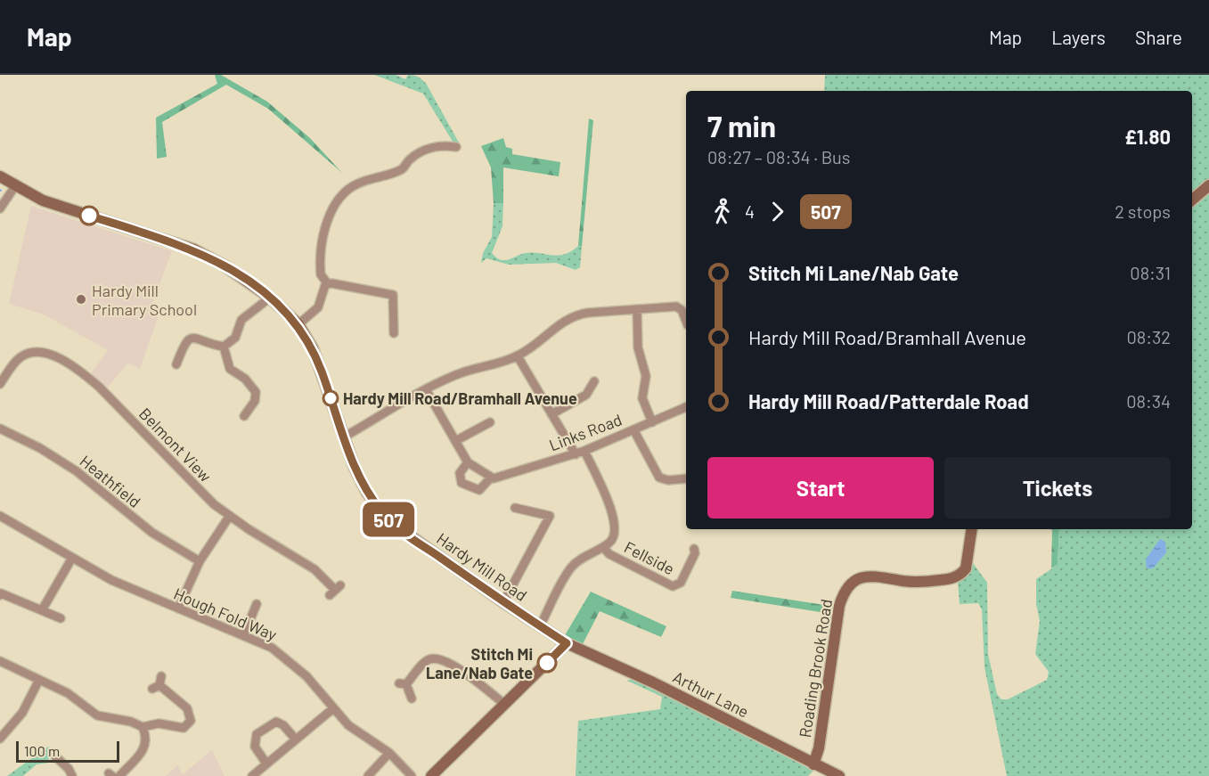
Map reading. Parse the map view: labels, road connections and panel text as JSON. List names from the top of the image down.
{
  "streets": {
    "main road": ["Hardy Mill Road", "Roading Brook Road", "Arthur Lane"],
    "street": [
      "Links Road",
      "Belmont View",
      "Heathfield",
      "Fellside",
      "Hough Fold Way"
    ]
  },
  "crossings": [
    ["Hardy Mill Road", "Arthur Lane"],
    ["Roading Brook Road", "Arthur Lane"]
  ],
  "places": ["Hardy Mill Primary School", "Hardy Mill Road/Bramhall Avenue", "Stitch Mi Lane/Nab Gate"],
  "lines": ["bus line 507"],
  "scale_bar": "100 m",
  "page": {
    "header": "Map",
    "nav": ["Map", "Layers", "Share"],
    "on_map": "507",
    "heading": ["7 min", "08:27 – 08:34 · Bus", "£1.80"],
    "legs": ["4", "507", "2 stops"],
    "list": [
      {
        "name": "Stitch Mi Lane/Nab Gate",
        "value": "08:31"
      },
      {
        "name": "Hardy Mill Road/Bramhall Avenue",
        "value": "08:32"
      },
      {
        "name": "Hardy Mill Road/Patterdale Road",
        "value": "08:34"
      }
    ],
    "buttons": ["Start", "Tickets"],
    "scale": "100 m"
  }
}
